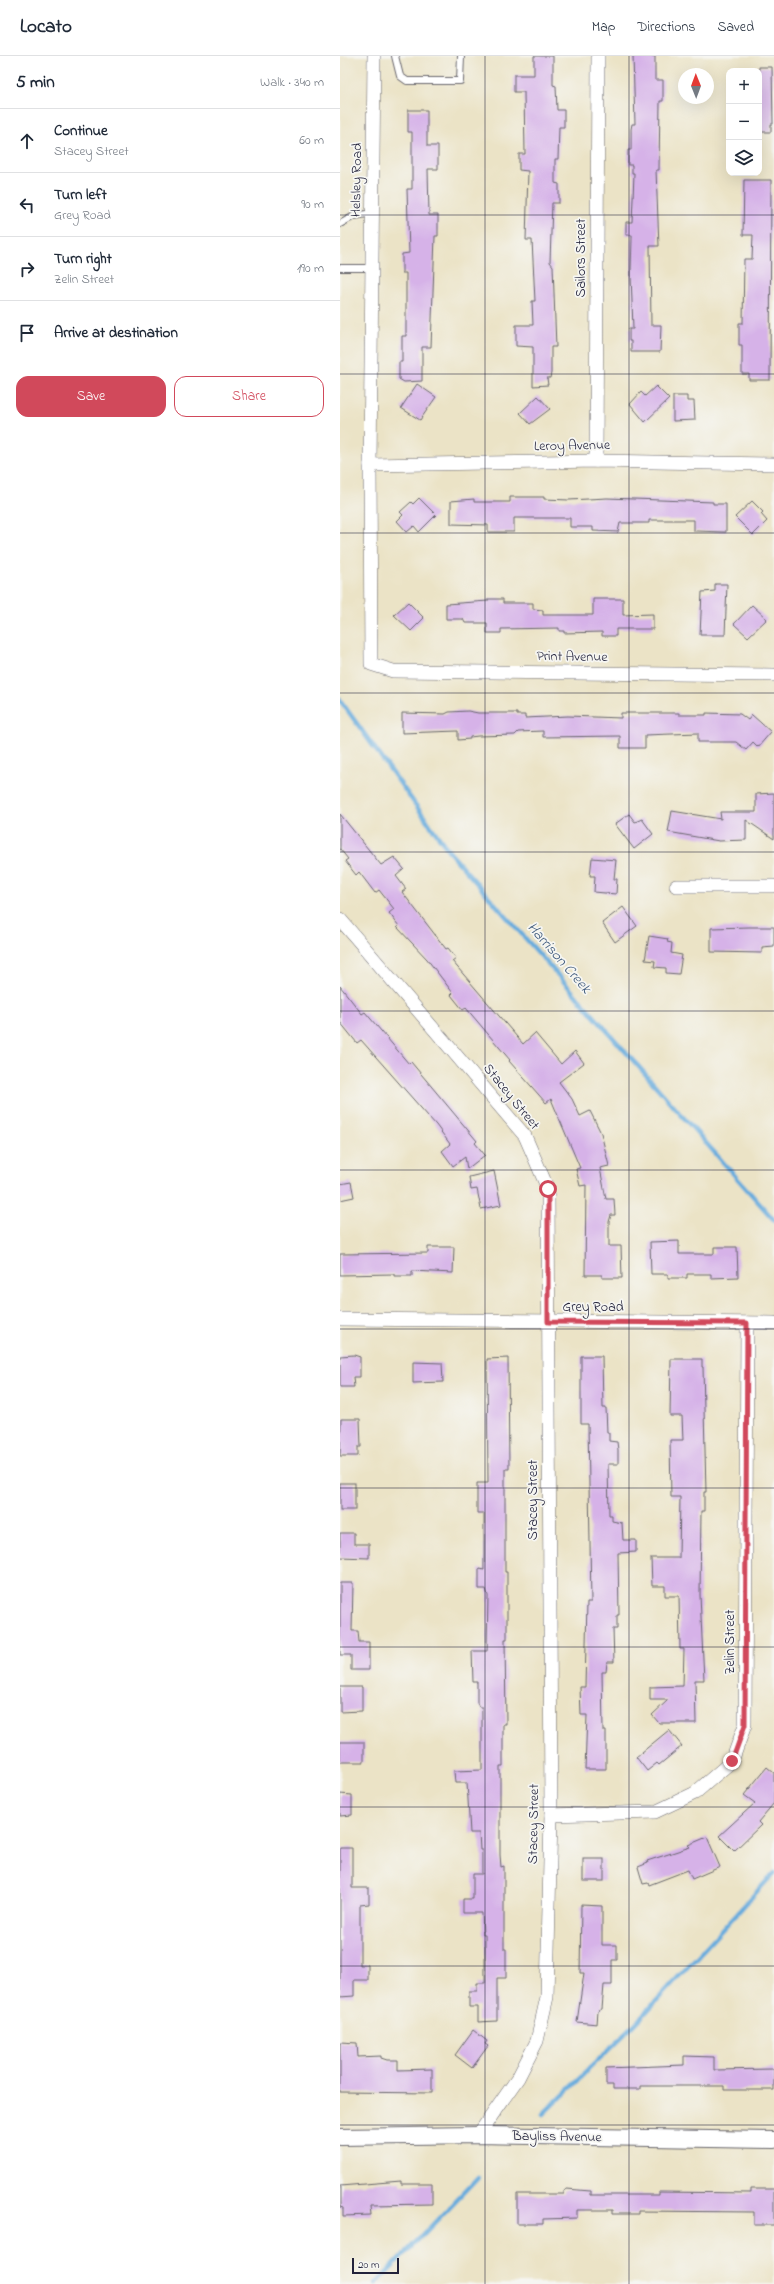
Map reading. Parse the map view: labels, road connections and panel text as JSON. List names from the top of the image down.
{
  "streets": {
    "street": [
      "Helsley Road",
      "Sailors Street",
      "Leroy Avenue",
      "Print Avenue",
      "Stacey Street",
      "Grey Road",
      "Zelin Street",
      "Bayliss Avenue"
    ]
  },
  "crossings": [
    ["Helsley Road", "Leroy Avenue"],
    ["Helsley Road", "Print Avenue"],
    ["Sailors Street", "Leroy Avenue"],
    ["Stacey Street", "Grey Road"],
    ["Stacey Street", "Zelin Street"],
    ["Stacey Street", "Bayliss Avenue"],
    ["Grey Road", "Zelin Street"]
  ],
  "water": ["Harrison Creek"],
  "scale_bar": "20 m",
  "north": "top",
  "page": {
    "header": "Locato",
    "nav": ["Map", "Directions", "Saved"],
    "heading": ["5 min", "Walk · 340 m"],
    "map_buttons": ["+", "−"],
    "list": [
      ["Continue", "Stacey Street", "60 m"],
      ["Turn left", "Grey Road", "90 m"],
      ["Turn right", "Zelin Street", "190 m"],
      "Arrive at destination"
    ],
    "buttons": ["Save", "Share"],
    "scale": "20 m"
  }
}
